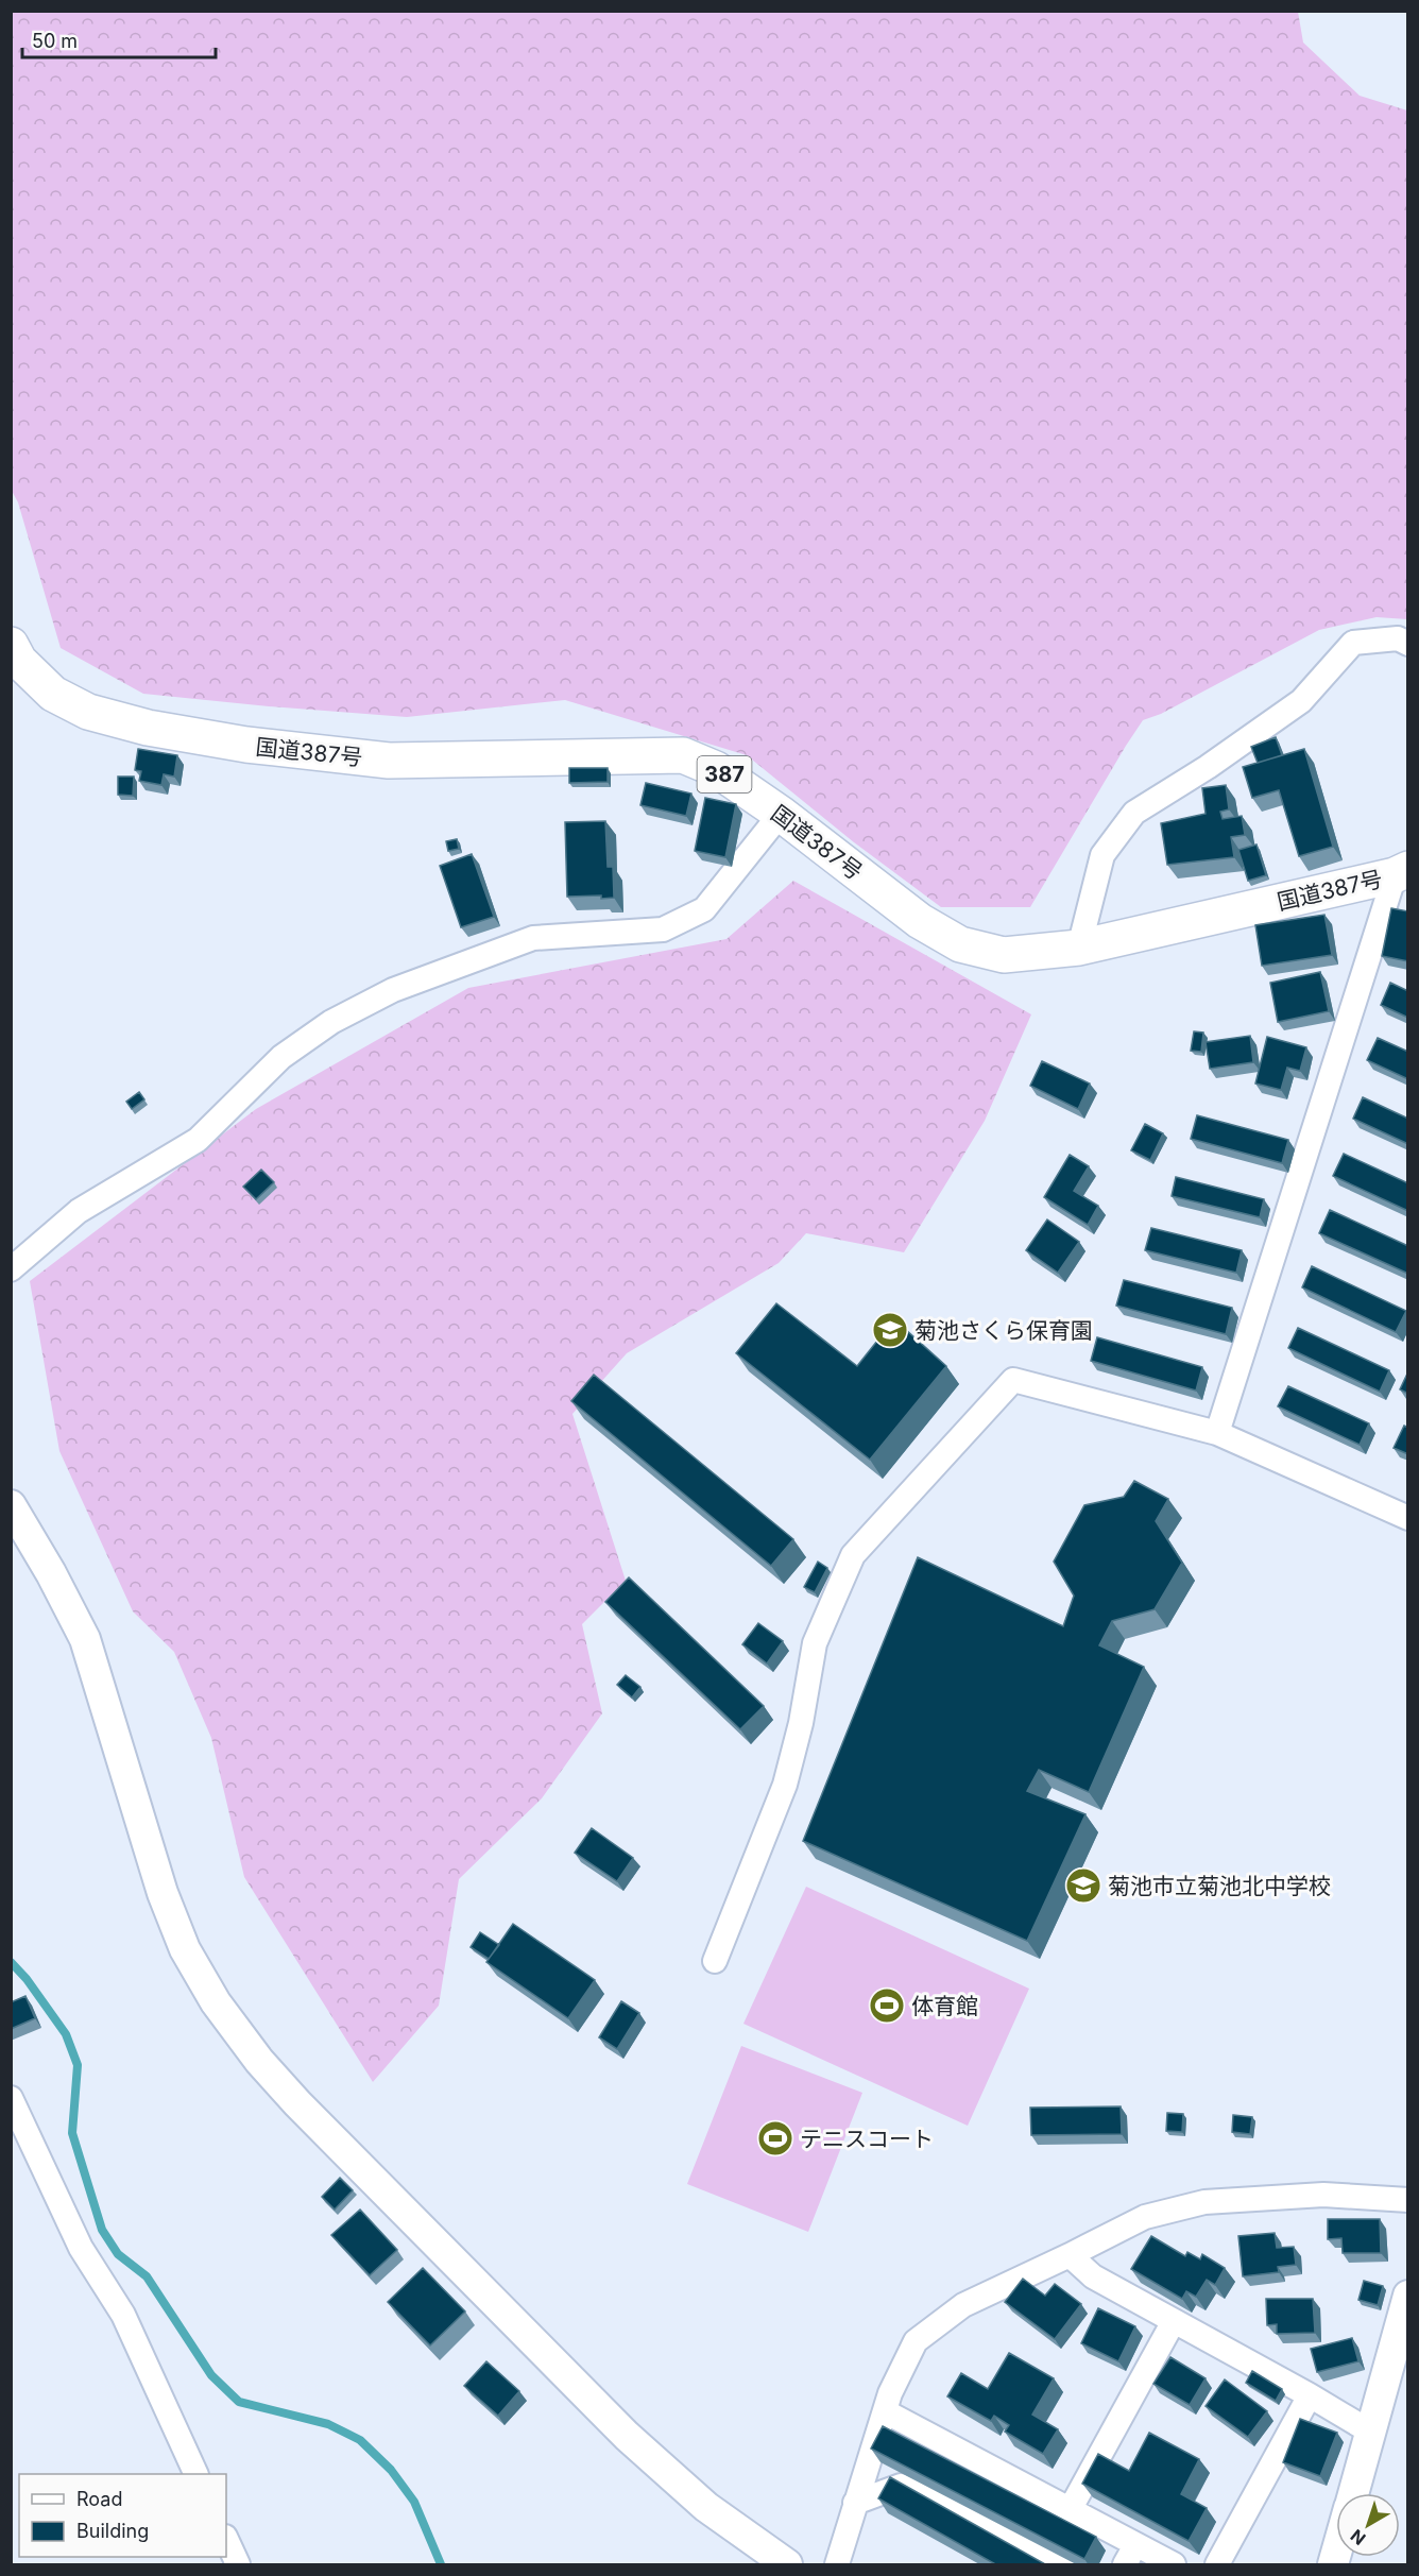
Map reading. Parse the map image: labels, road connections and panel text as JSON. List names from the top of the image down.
{
  "streets": {
    "highway": ["国道387号", "387"]
  },
  "places": {
    "school or university": ["菊池さくら保育園", "菊池市立菊池北中学校"],
    "sports": ["体育館", "テニスコート"]
  },
  "legend": ["Road", "Building"],
  "scale_bar": "50 m",
  "north": "bottom left"
}
